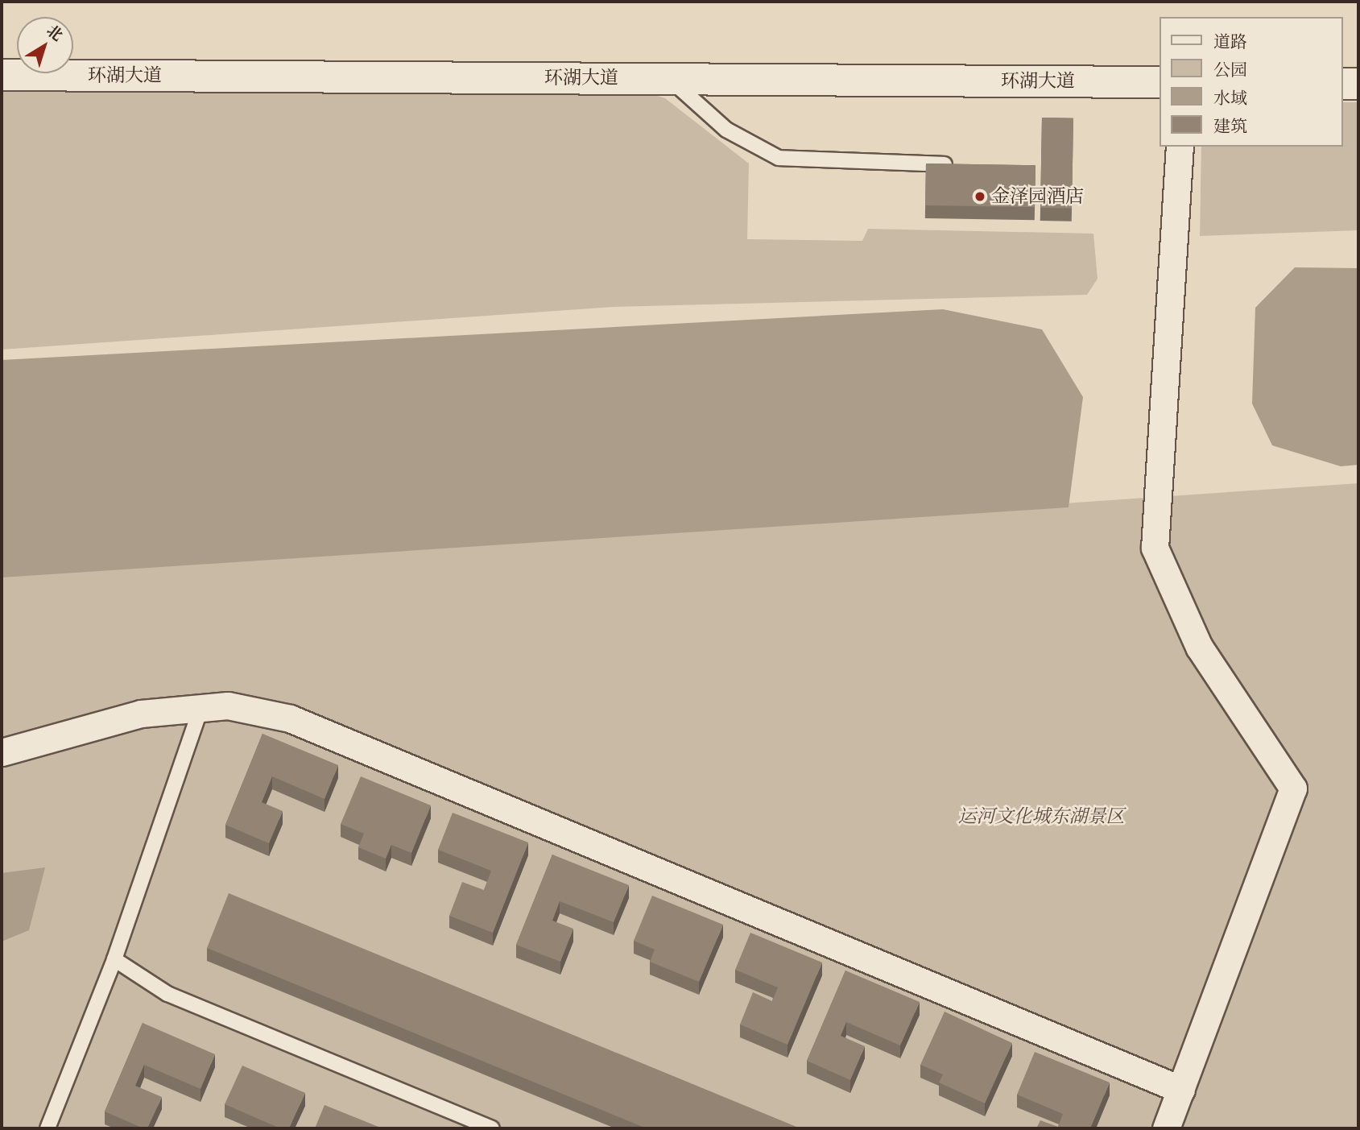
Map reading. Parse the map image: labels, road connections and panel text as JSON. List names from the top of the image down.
{
  "streets": {
    "main road": ["环湖大道"]
  },
  "parks": ["运河文化城东湖景区"],
  "places": ["金泽园酒店"],
  "legend": [
    "道路",
    "公园",
    "水域",
    "建筑"
  ],
  "north": "top right"
}
